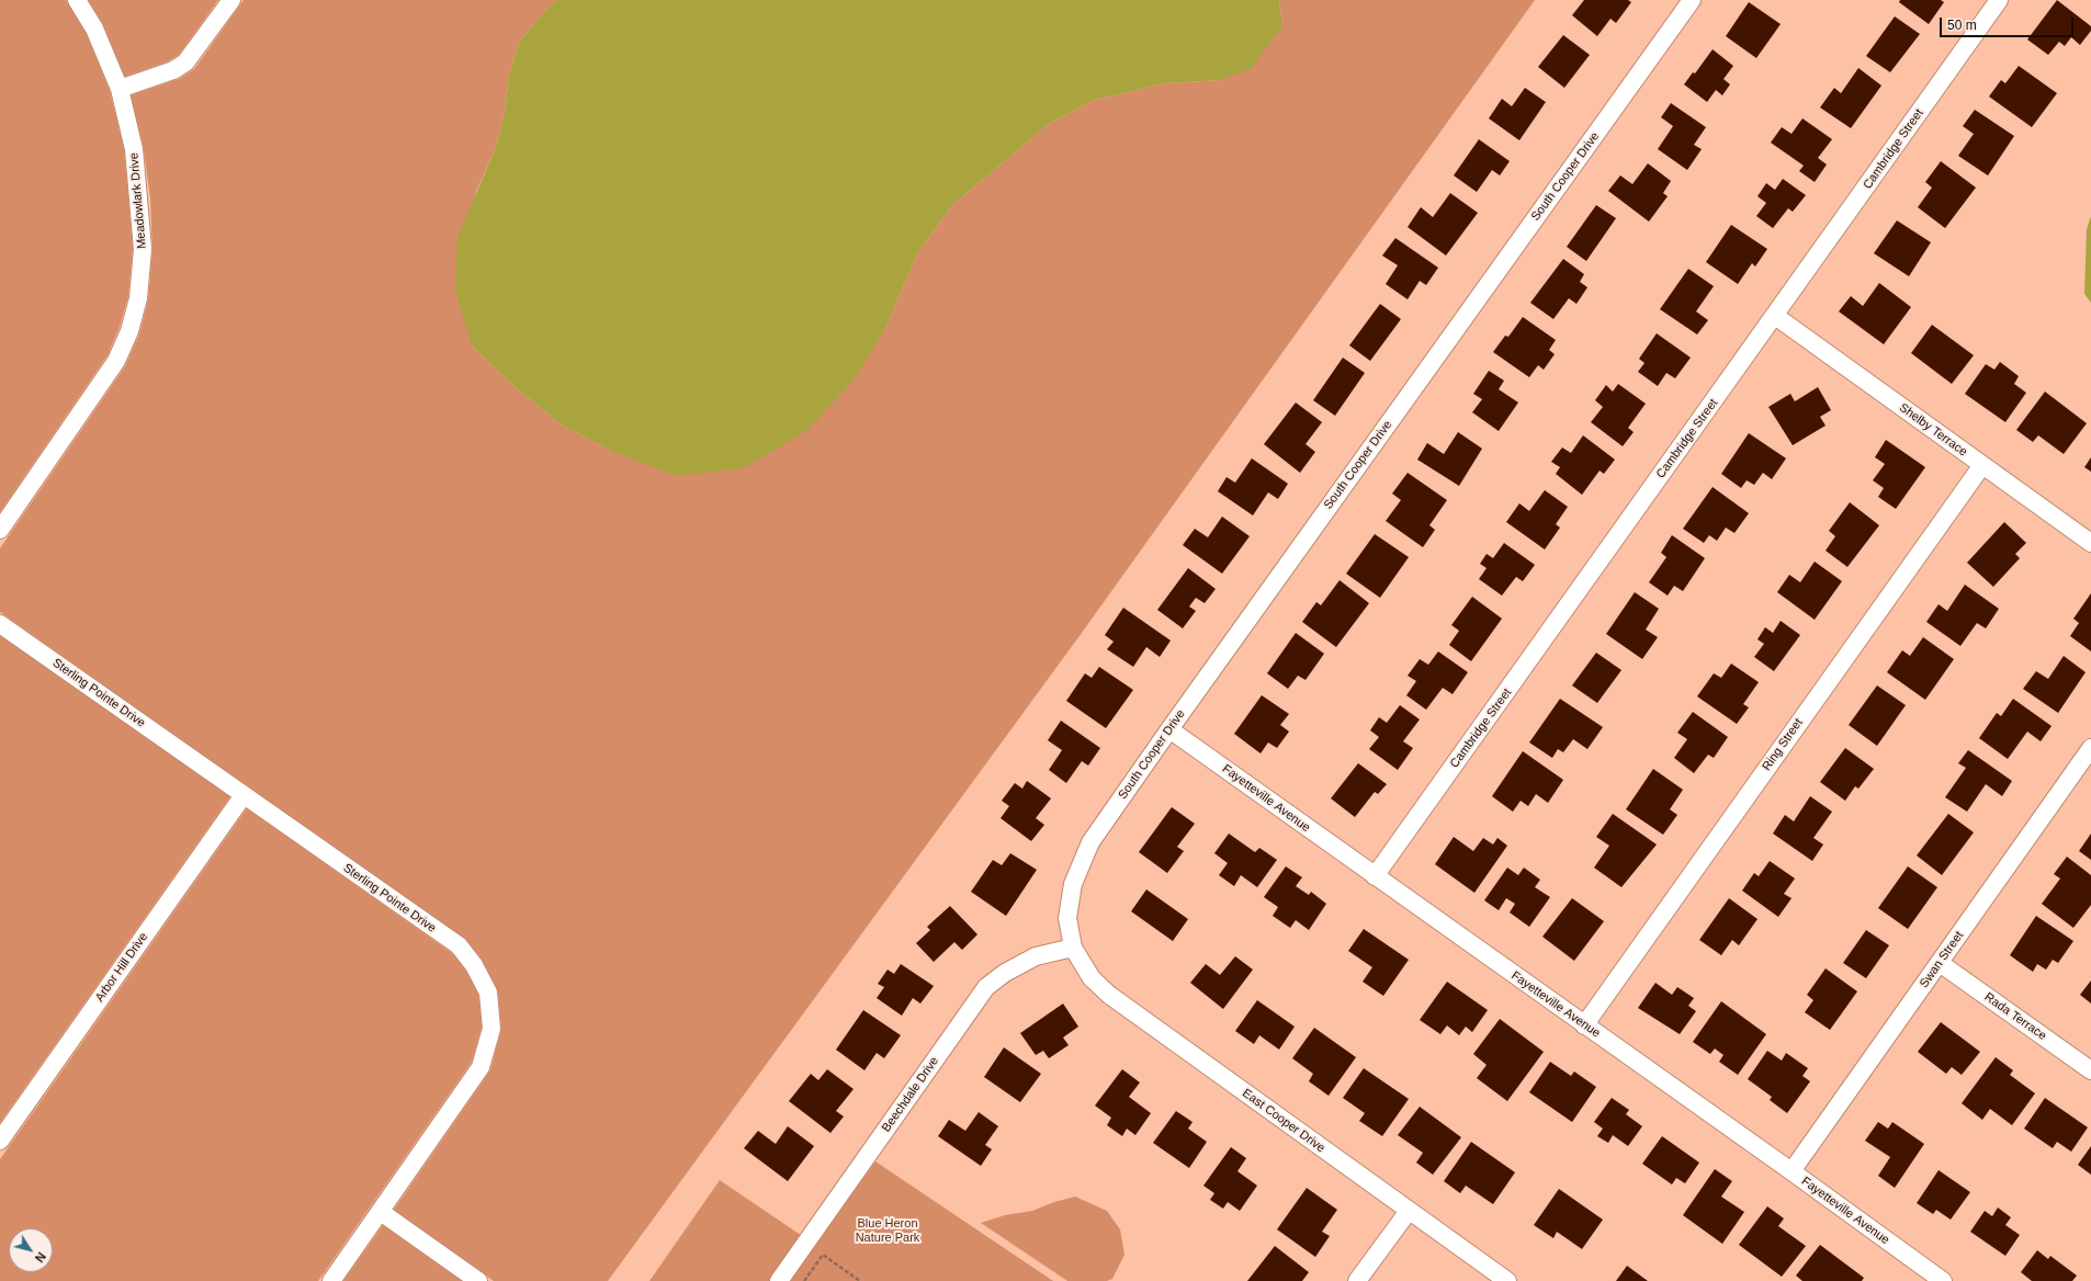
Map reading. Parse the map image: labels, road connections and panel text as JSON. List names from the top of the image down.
{
  "streets": {
    "street": [
      "Cambridge Street",
      "South Cooper Drive",
      "Meadowlark Drive",
      "Shelby Terrace",
      "Sterling Pointe Drive",
      "Ring Street",
      "Fayetteville Avenue",
      "Swan Street",
      "Arbor Hill Drive",
      "Rada Terrace",
      "Beechdale Drive",
      "East Cooper Drive"
    ]
  },
  "crossings": [
    ["Cambridge Street", "Shelby Terrace"],
    ["Cambridge Street", "Fayetteville Avenue"],
    ["South Cooper Drive", "Fayetteville Avenue"],
    ["South Cooper Drive", "Beechdale Drive"],
    ["South Cooper Drive", "East Cooper Drive"],
    ["Shelby Terrace", "Ring Street"],
    ["Sterling Pointe Drive", "Arbor Hill Drive"],
    ["Ring Street", "Fayetteville Avenue"],
    ["Fayetteville Avenue", "Swan Street"],
    ["Swan Street", "Rada Terrace"],
    ["Beechdale Drive", "East Cooper Drive"]
  ],
  "parks": ["Blue Heron Nature Park"],
  "scale_bar": "50 m",
  "north": "bottom right"
}
